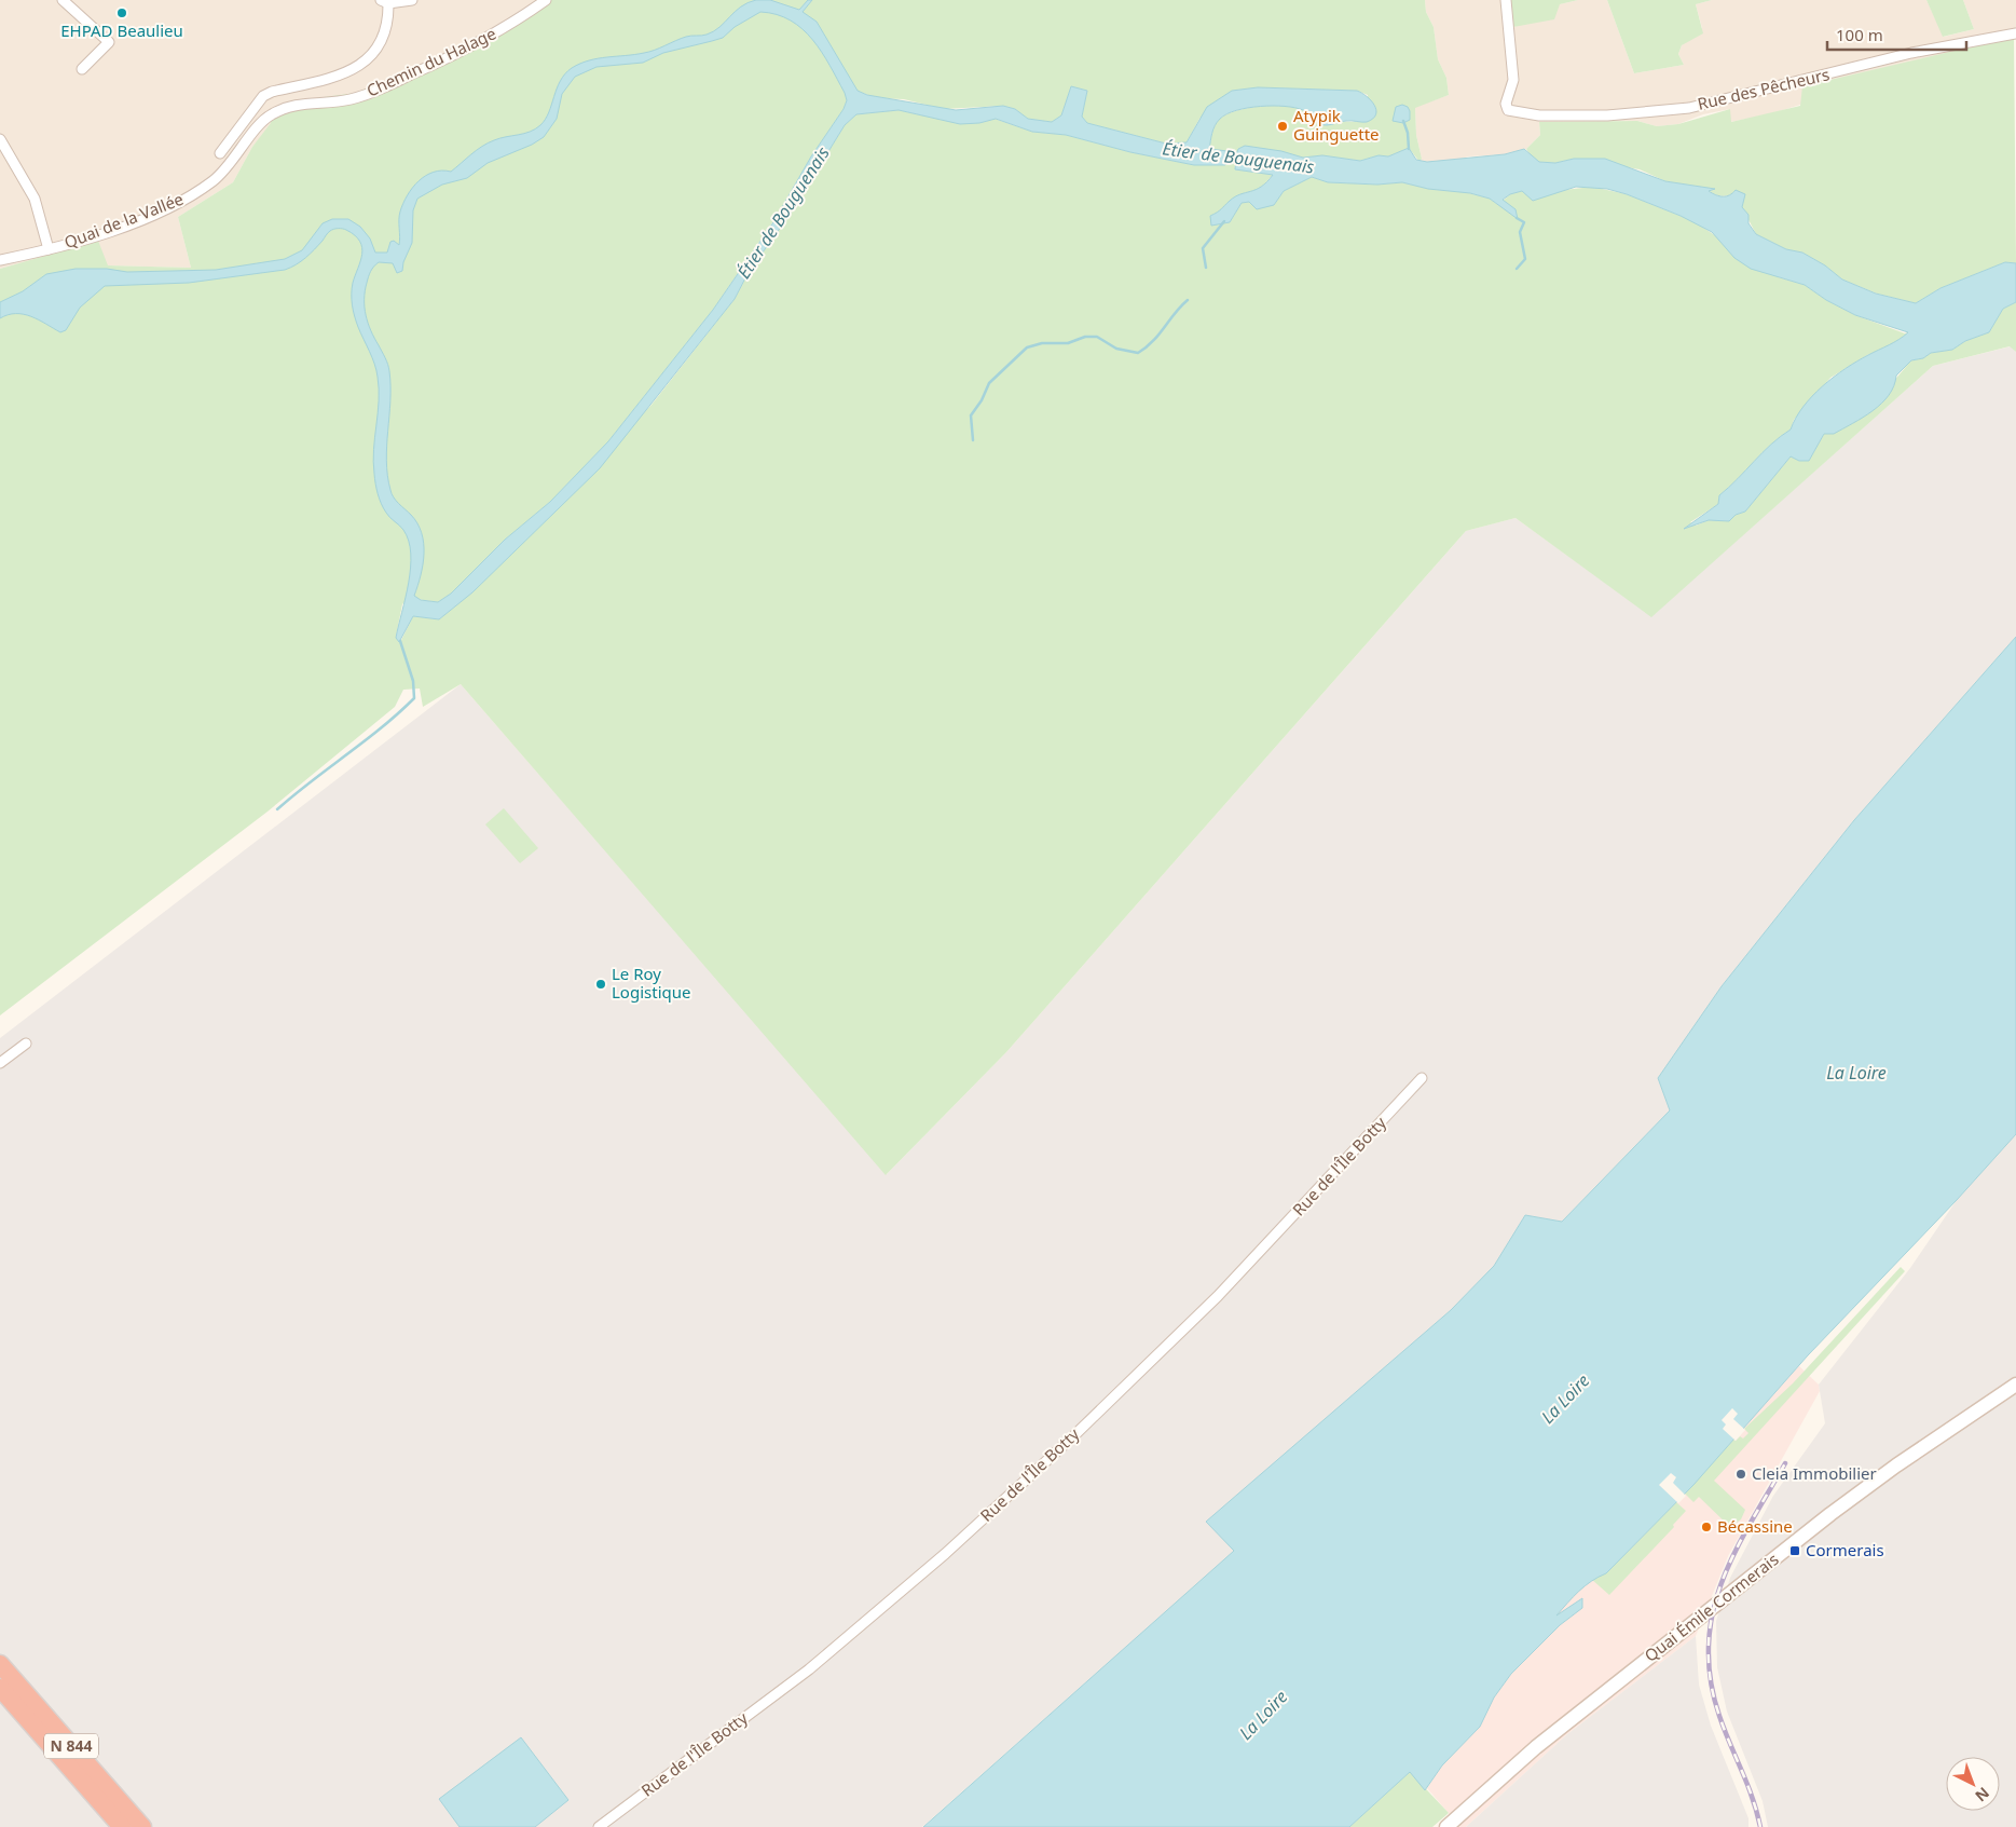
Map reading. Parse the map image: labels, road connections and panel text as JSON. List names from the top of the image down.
{
  "streets": {
    "highway": ["N 844"],
    "main road": ["Quai Émile Cormerais"],
    "street": [
      "Chemin du Halage",
      "Rue des Pêcheurs",
      "Quai de la Vallée",
      "Rue de l'Île Botty"
    ]
  },
  "crossings": [
    ["Chemin du Halage", "Quai de la Vallée"]
  ],
  "water": ["Étier de Bouguenais", "La Loire"],
  "places": {
    "other": [
      "EHPAD Beaulieu",
      "Atypik Guinguette",
      "Le Roy Logistique",
      "Cleia Immobilier",
      "Bécassine"
    ],
    "transit": ["Cormerais"]
  },
  "scale_bar": "100 m",
  "north": "bottom right"
}
